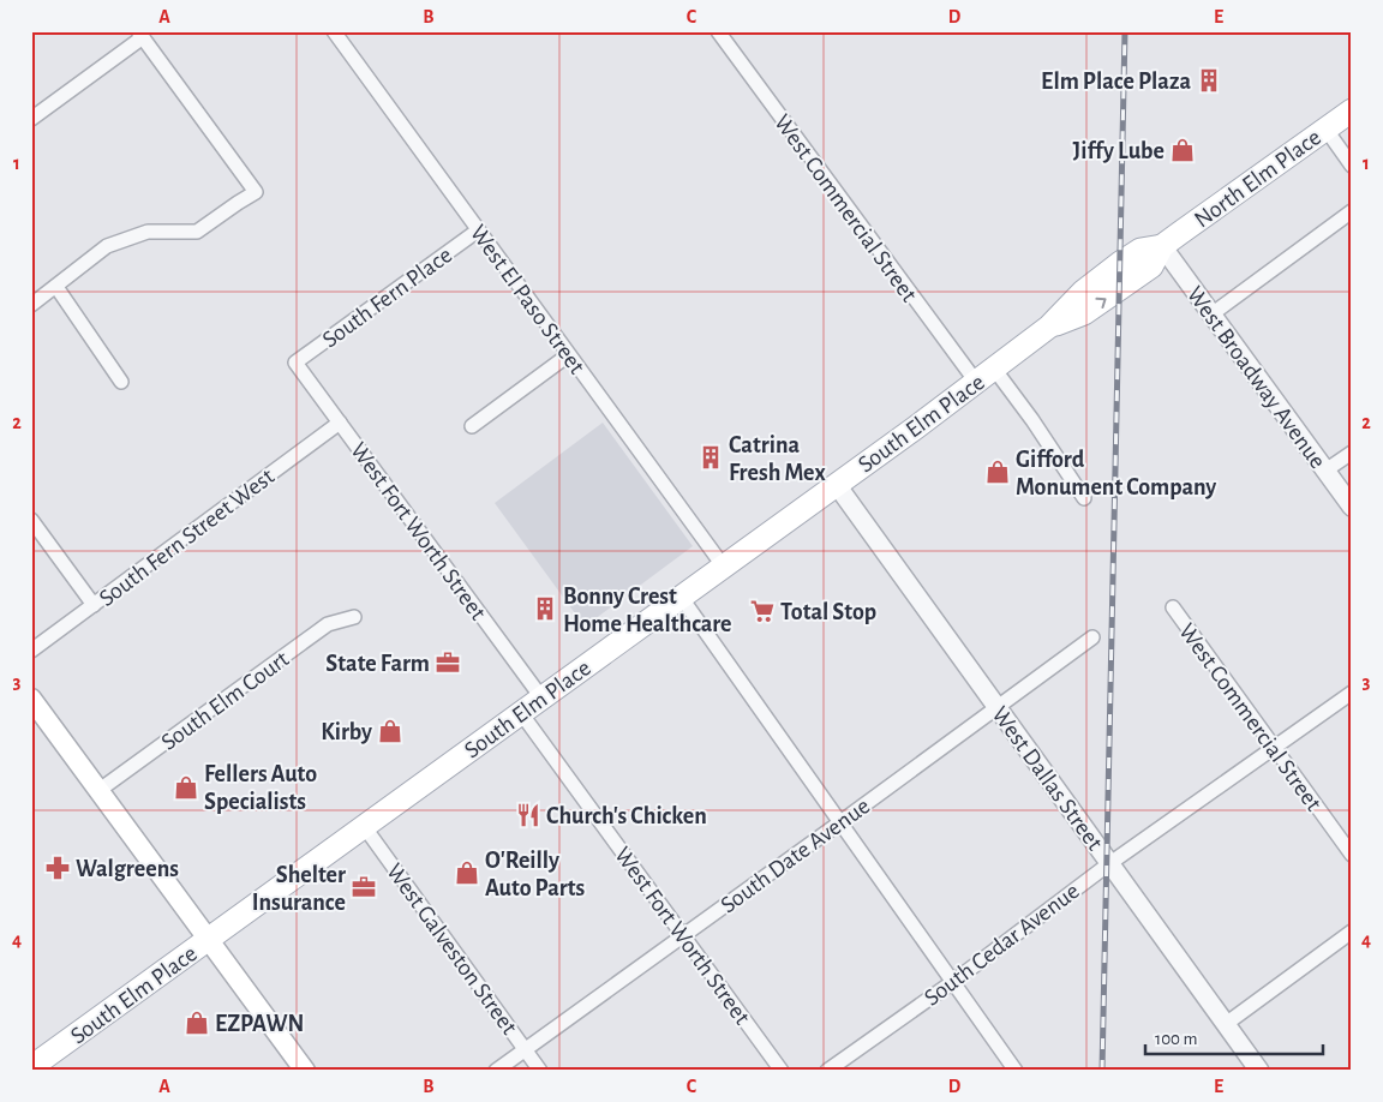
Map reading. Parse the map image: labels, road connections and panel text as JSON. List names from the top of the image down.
{
  "streets": {
    "main road": ["North Elm Place", "South Elm Place"],
    "street": [
      "West Commercial Street",
      "South Fern Place",
      "West El Paso Street",
      "West Broadway Avenue",
      "West Fort Worth Street",
      "South Fern Street West",
      "South Elm Court",
      "West Dallas Street",
      "South Date Avenue",
      "South Cedar Avenue",
      "West Galveston Street"
    ]
  },
  "crossings": [
    ["North Elm Place", "West Broadway Avenue"],
    ["North Elm Place", "South Elm Place"],
    ["West Commercial Street", "South Elm Place"],
    ["West Commercial Street", "South Cedar Avenue"],
    ["South Fern Place", "West El Paso Street"],
    ["South Fern Place", "West Fort Worth Street"],
    ["West El Paso Street", "South Elm Place"],
    ["West Broadway Avenue", "South Elm Place"],
    ["South Elm Place", "West Fort Worth Street"],
    ["South Elm Place", "West Dallas Street"],
    ["South Elm Place", "West Galveston Street"],
    ["West Fort Worth Street", "South Fern Street West"],
    ["West Fort Worth Street", "South Date Avenue"],
    ["West Dallas Street", "South Date Avenue"],
    ["West Dallas Street", "South Cedar Avenue"],
    ["South Date Avenue", "West Galveston Street"]
  ],
  "places": {
    "building": ["Elm Place Plaza", "Catrina Fresh Mex", "Bonny Crest Home Healthcare"],
    "shop": [
      "Jiffy Lube",
      "Gifford Monument Company",
      "Kirby",
      "Fellers Auto Specialists",
      "O'Reilly Auto Parts",
      "EZPAWN"
    ],
    "supermarket": ["Total Stop"],
    "office": ["State Farm", "Shelter Insurance"],
    "restaurant": ["Church's Chicken"],
    "pharmacy": ["Walgreens"]
  },
  "scale_bar": "100 m",
  "grid": {
    "columns": [
      "A",
      "B",
      "C",
      "D",
      "E"
    ],
    "rows": [
      "1",
      "2",
      "3",
      "4"
    ]
  }
}
